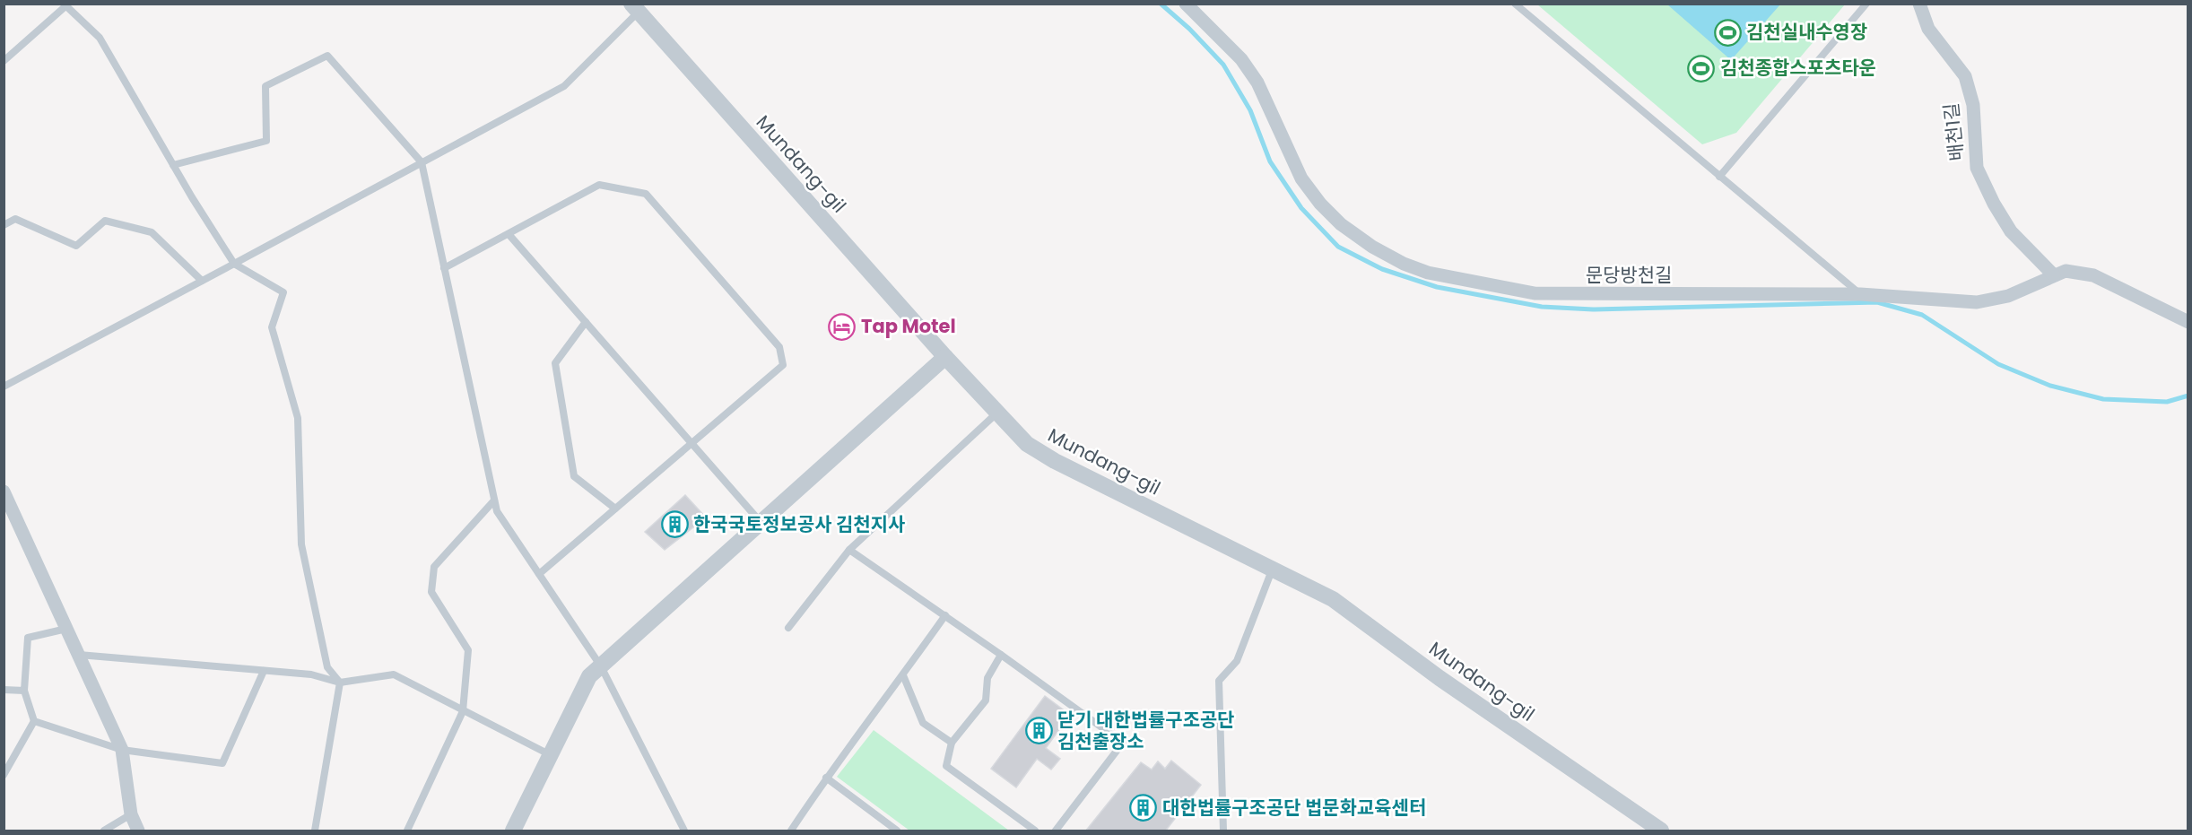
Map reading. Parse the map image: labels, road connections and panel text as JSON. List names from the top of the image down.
{
  "streets": {
    "street": ["배천1길", "Mundang-gil", "문당방천길"]
  },
  "crossings": [
    ["배천1길", "문당방천길"]
  ],
  "places": {
    "sports": ["김천실내수영장", "김천종합스포츠타운"],
    "hotel": ["Tap Motel"],
    "building": ["한국국토정보공사 김천지사", "닫기 대한법률구조공단 김천출장소", "대한법률구조공단 법문화교육센터"]
  }
}
